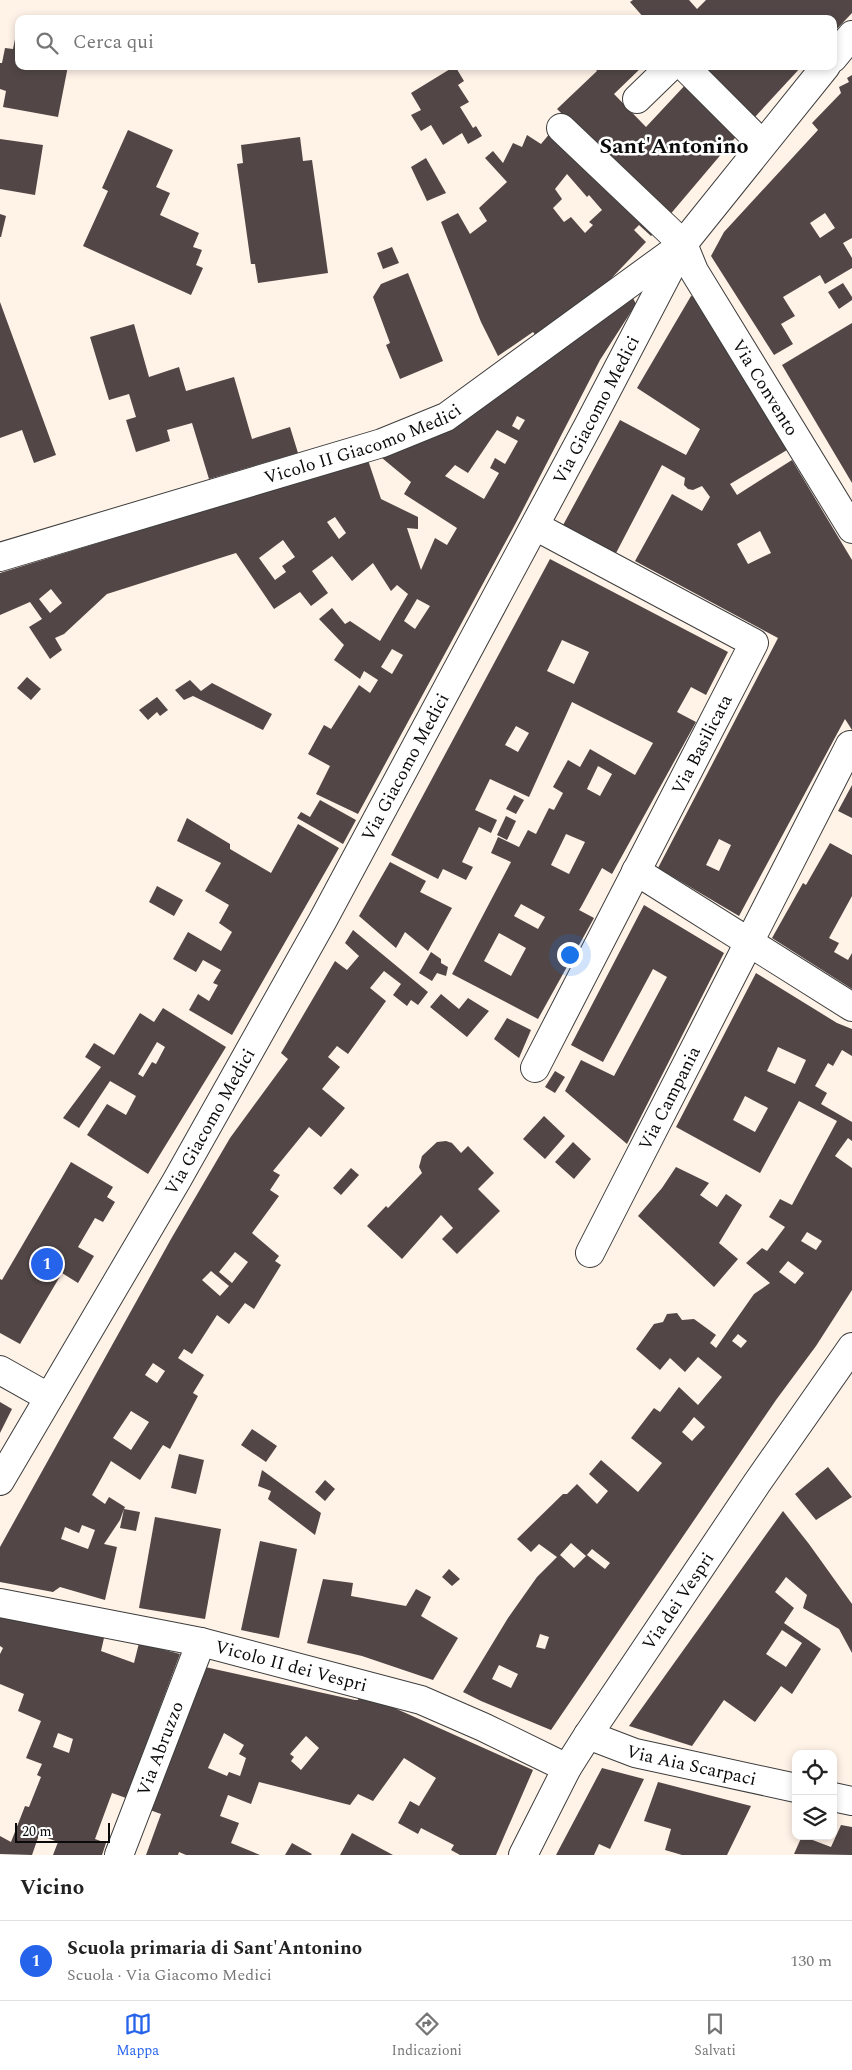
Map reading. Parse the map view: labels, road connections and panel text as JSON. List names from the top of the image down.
{
  "streets": {
    "street": [
      "Via Convento",
      "Via Giacomo Medici",
      "Vicolo II Giacomo Medici",
      "Via Basilicata",
      "Via Campania",
      "Via dei Vespri",
      "Vicolo II dei Vespri",
      "Via Abruzzo",
      "Via Aia Scarpaci"
    ]
  },
  "crossings": [
    ["Via Convento", "Via Giacomo Medici"],
    ["Via Convento", "Vicolo II Giacomo Medici"],
    ["Via Giacomo Medici", "Vicolo II Giacomo Medici"],
    ["Via Giacomo Medici", "Via Basilicata"],
    ["Via dei Vespri", "Vicolo II dei Vespri"],
    ["Via dei Vespri", "Via Aia Scarpaci"],
    ["Vicolo II dei Vespri", "Via Abruzzo"]
  ],
  "districts": ["Sant'Antonino"],
  "scale_bar": "20 m",
  "page": {
    "search": "Cerca qui",
    "pins": "1",
    "scale": "20 m",
    "heading": "Vicino",
    "list": [
      {
        "mark": "1",
        "name": "Scuola primaria di Sant'Antonino",
        "note": "Scuola · Via Giacomo Medici",
        "value": "130 m"
      }
    ],
    "nav": ["Mappa", "Indicazioni", "Salvati"]
  }
}
